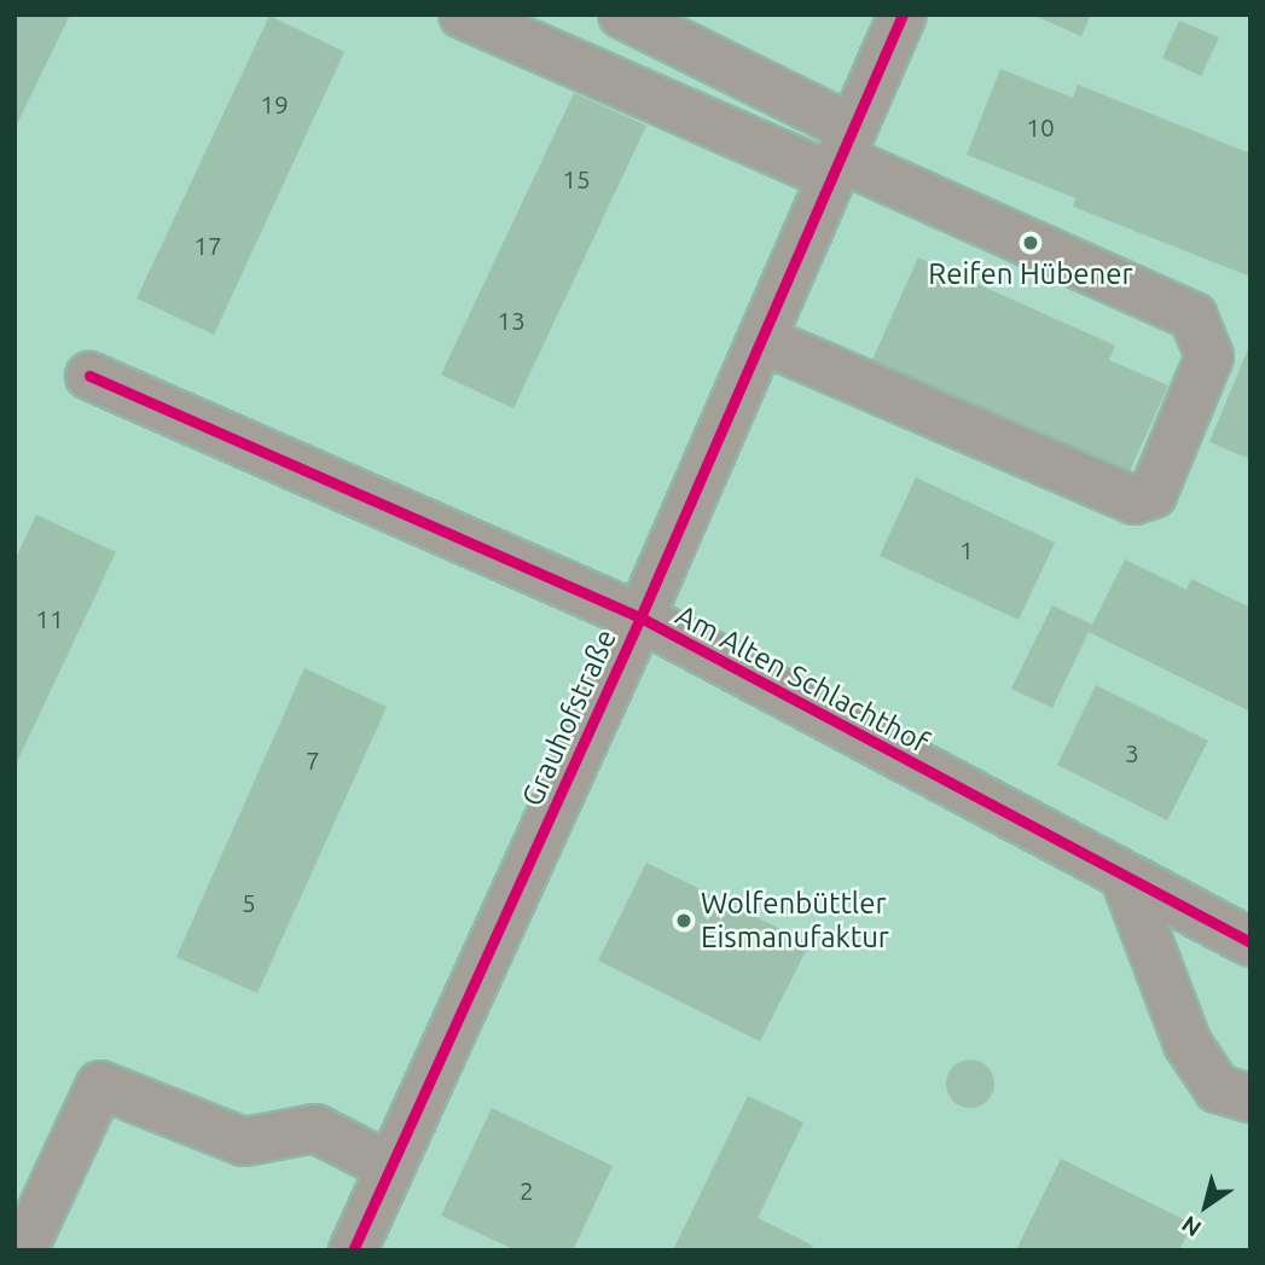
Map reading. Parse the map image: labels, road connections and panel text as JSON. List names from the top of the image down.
{
  "streets": {
    "street": ["Am Alten Schlachthof", "Grauhofstraße"]
  },
  "crossings": [
    ["Am Alten Schlachthof", "Grauhofstraße"]
  ],
  "places": ["Reifen Hübener", "Wolfenbüttler Eismanufaktur"],
  "house_numbers": [
    "19",
    "10",
    "15",
    "17",
    "13",
    "1",
    "11",
    "3",
    "7",
    "5",
    "2"
  ],
  "north": "bottom left"
}
